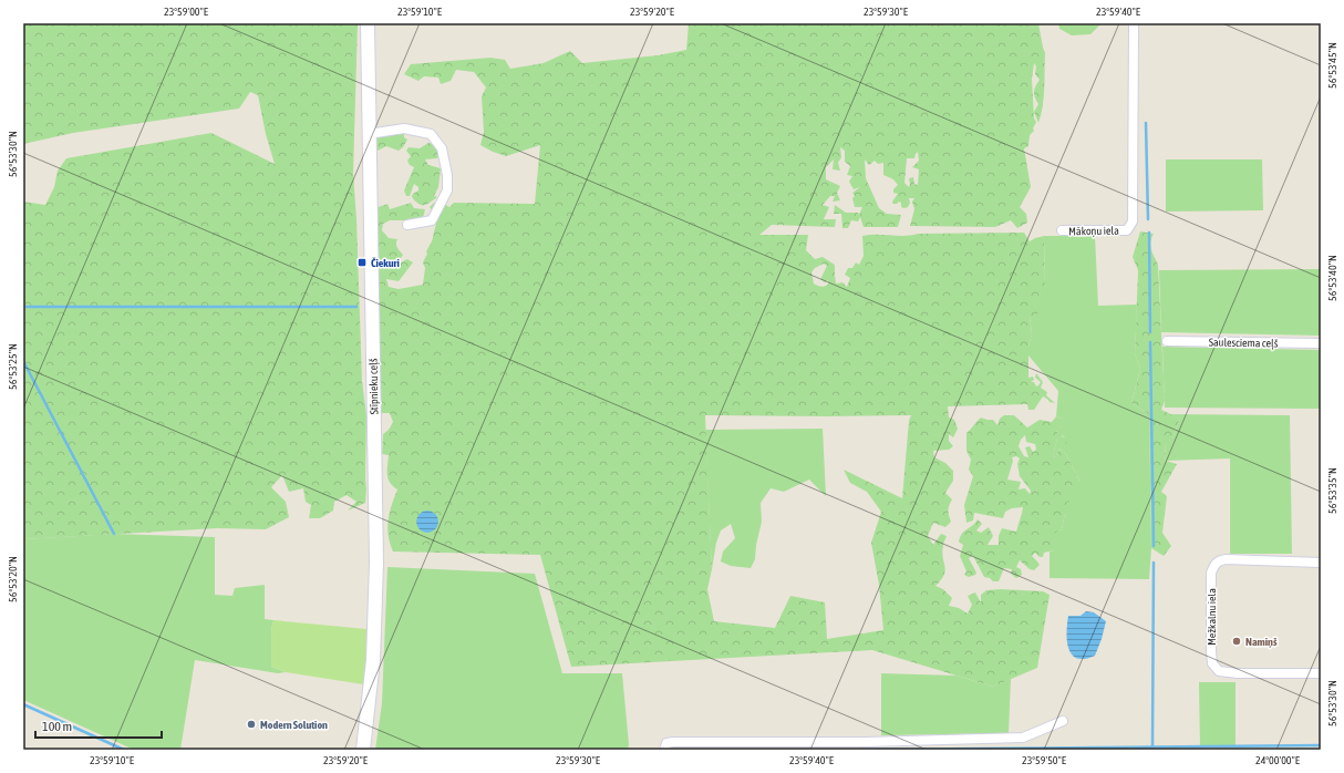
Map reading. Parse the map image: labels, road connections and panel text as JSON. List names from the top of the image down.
{
  "streets": {
    "main road": ["Stīpnieku ceļš"],
    "street": ["Mākoņu iela", "Saulesciema ceļš", "Mežkalnu iela"]
  },
  "places": {
    "transit": ["Čiekuri"],
    "other": ["Namiņš", "Modern Solution"]
  },
  "scale_bar": "100 m",
  "coordinates": [
    "23°59'00\"E",
    "23°59'10\"E",
    "23°59'20\"E",
    "23°59'30\"E",
    "23°59'40\"E",
    "56°53'45\"N",
    "56°53'30\"N",
    "56°53'40\"N",
    "56°53'25\"N",
    "56°53'35\"N",
    "56°53'20\"N",
    "23°59'50\"E",
    "24°00'00\"E"
  ]
}
